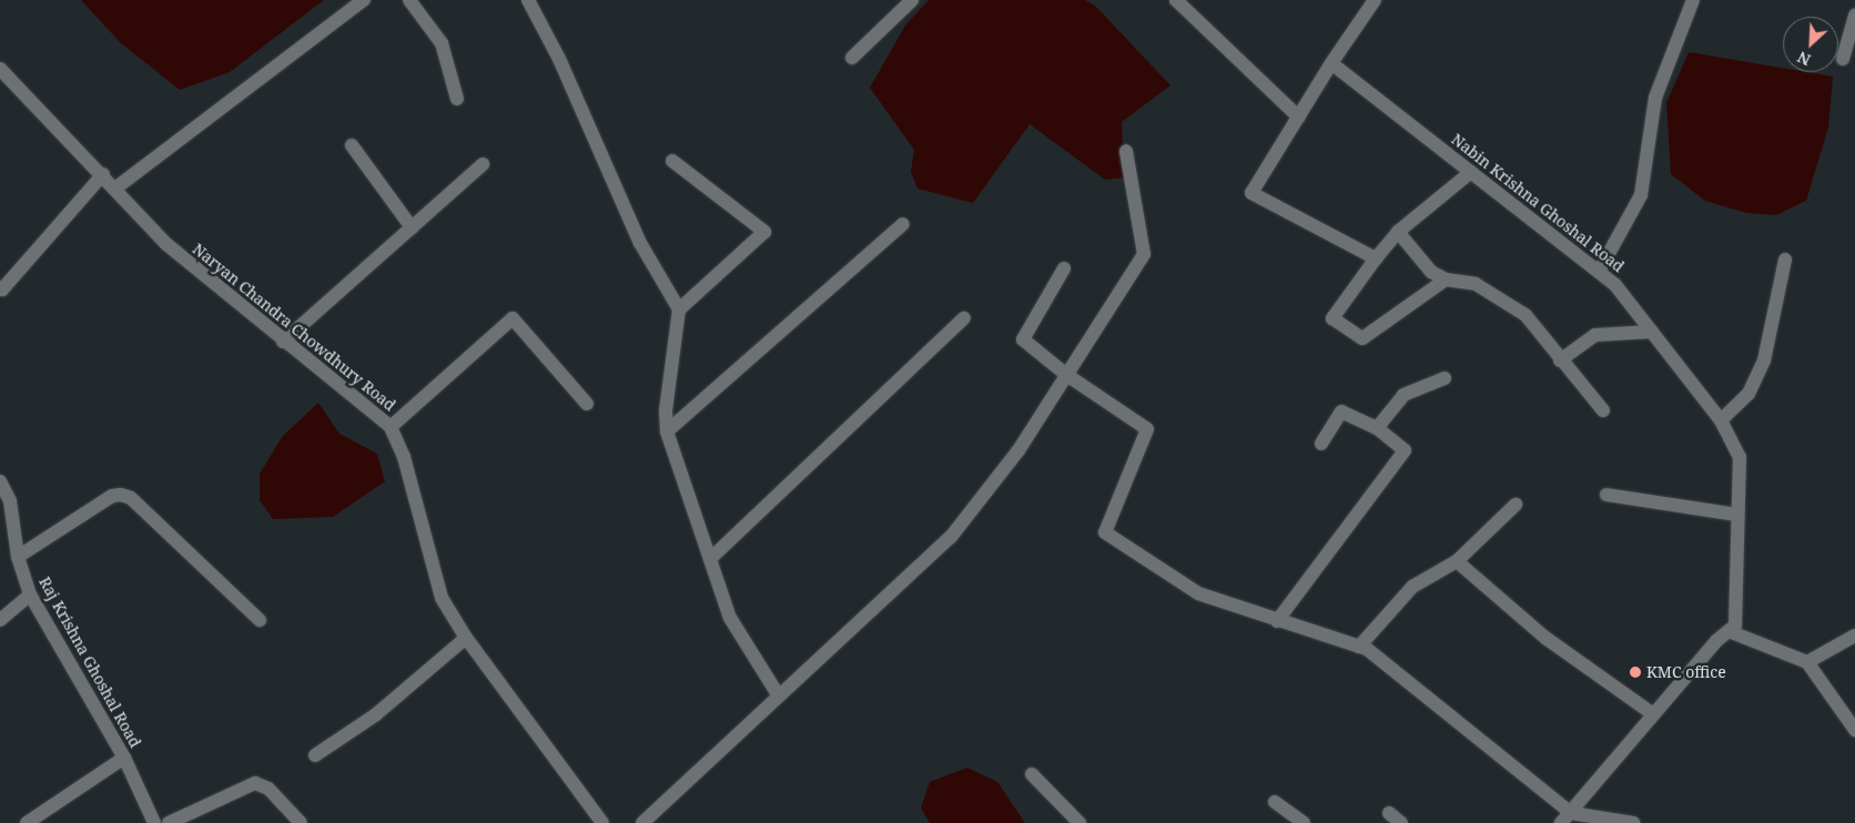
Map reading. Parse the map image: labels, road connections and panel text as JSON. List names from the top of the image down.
{
  "streets": {
    "street": ["Nabin Krishna Ghoshal Road", "Naryan Chandra Chowdhury Road", "Raj Krishna Ghoshal Road"]
  },
  "places": ["KMC office"],
  "north": "bottom left"
}
